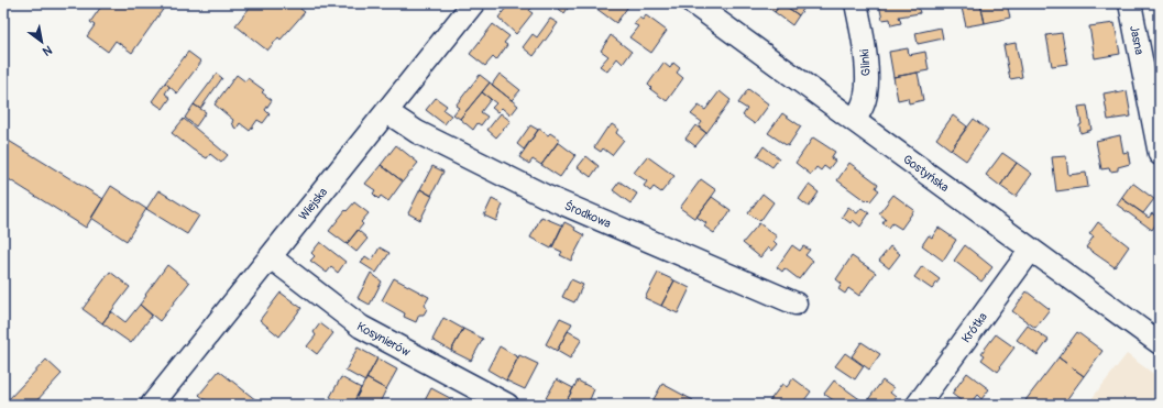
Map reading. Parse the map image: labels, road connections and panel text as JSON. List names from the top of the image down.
{
  "streets": {
    "street": [
      "Jasna",
      "Glinki",
      "Gostyńska",
      "Wiejska",
      "Środkowa",
      "Krótka",
      "Kosynierów"
    ]
  },
  "crossings": [
    ["Glinki", "Gostyńska"],
    ["Gostyńska", "Krótka"],
    ["Wiejska", "Środkowa"],
    ["Wiejska", "Kosynierów"]
  ],
  "north": "bottom right"
}
